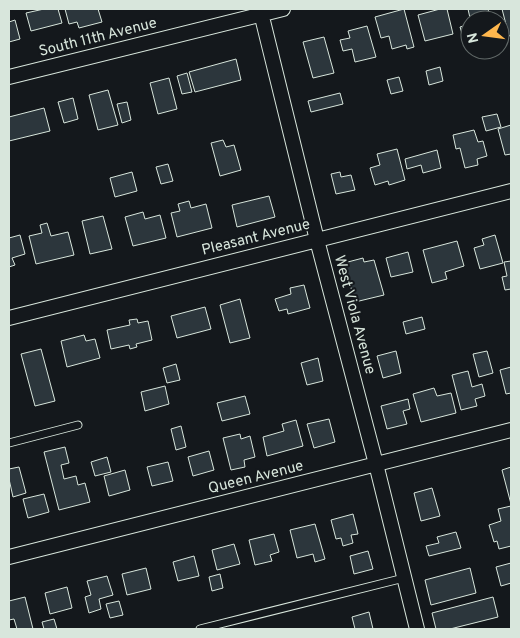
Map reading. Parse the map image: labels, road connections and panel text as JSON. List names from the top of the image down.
{
  "streets": {
    "street": [
      "South 11th Avenue",
      "Pleasant Avenue",
      "West Viola Avenue",
      "Queen Avenue"
    ]
  },
  "crossings": [
    ["South 11th Avenue", "West Viola Avenue"],
    ["Pleasant Avenue", "West Viola Avenue"],
    ["West Viola Avenue", "Queen Avenue"]
  ],
  "north": "left"
}
